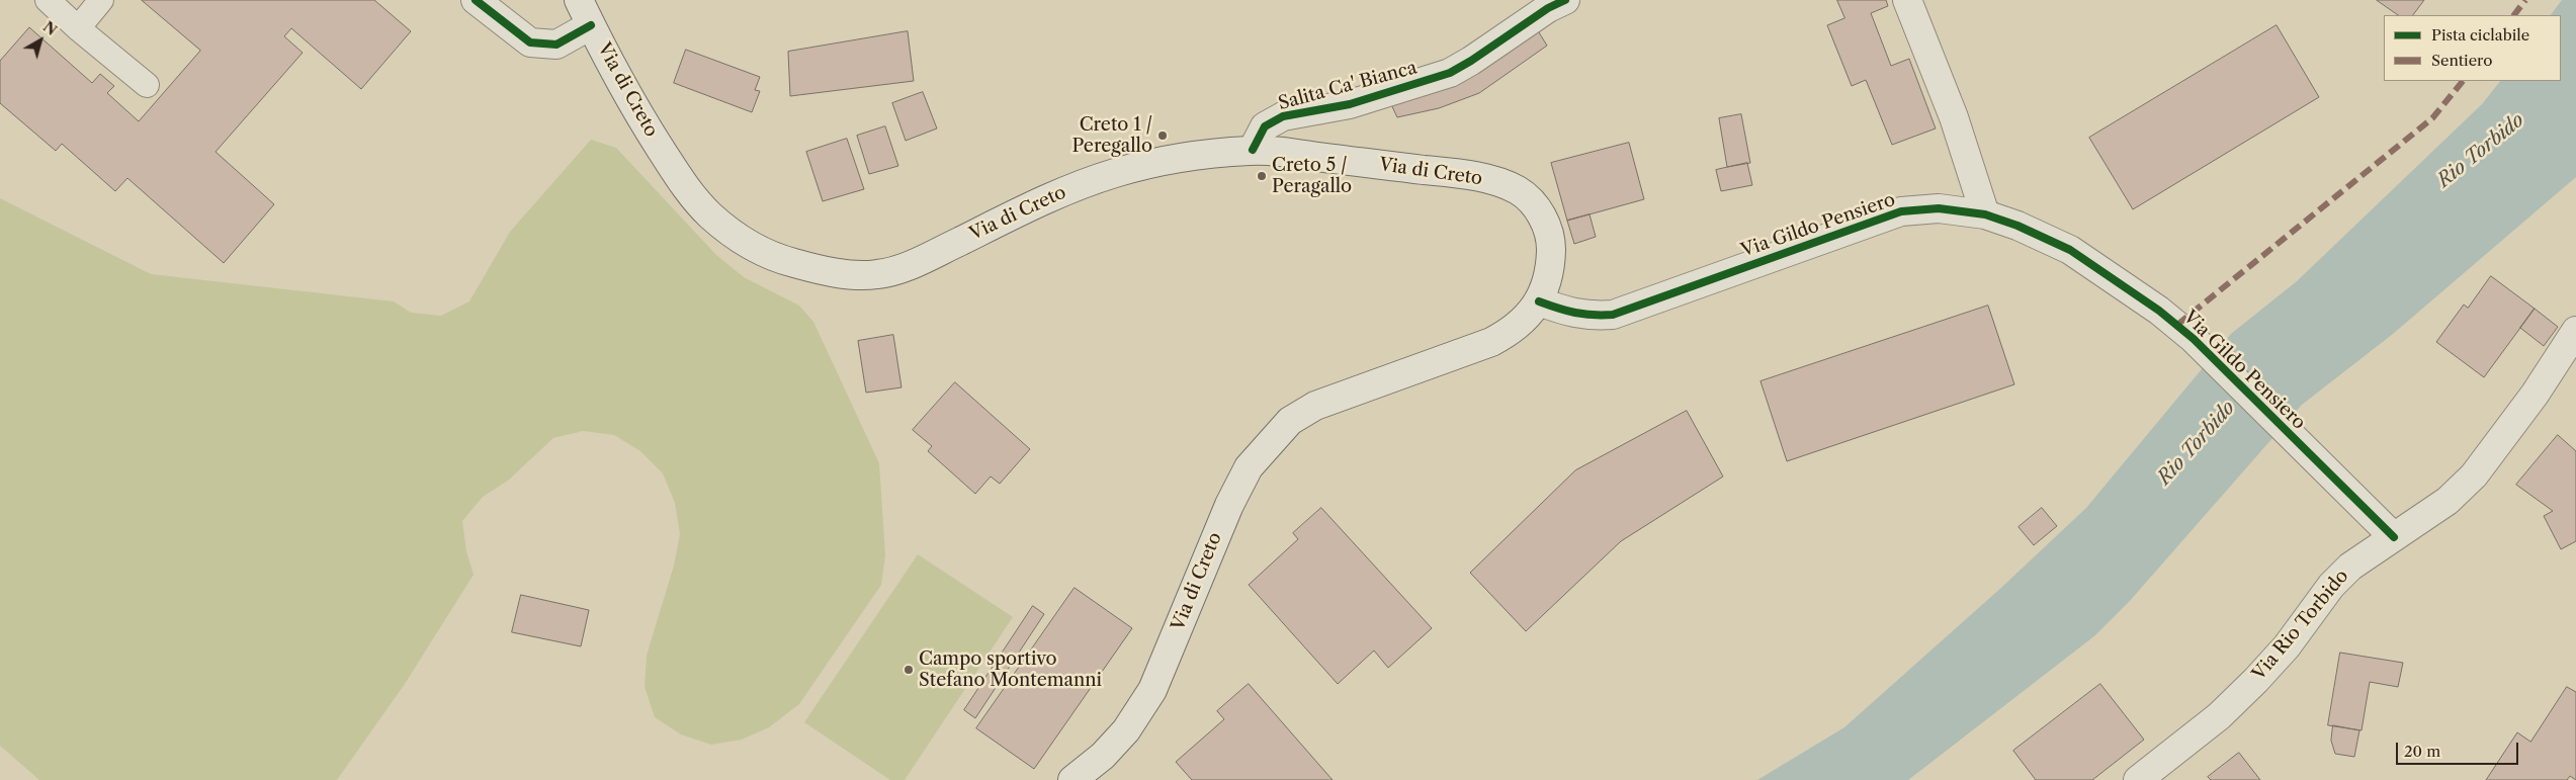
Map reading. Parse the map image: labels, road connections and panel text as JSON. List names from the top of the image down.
{
  "streets": {
    "street": [
      "Salita Ca' Bianca",
      "Via di Creto",
      "Via Gildo Pensiero",
      "Via Rio Torbido"
    ]
  },
  "crossings": [
    ["Salita Ca' Bianca", "Via di Creto"],
    ["Via di Creto", "Via Gildo Pensiero"],
    ["Via Gildo Pensiero", "Via Rio Torbido"]
  ],
  "water": ["Rio Torbido"],
  "places": ["Creto 1 / Peregallo", "Creto 5 / Peragallo", "Campo sportivo Stefano Montemanni"],
  "legend": ["Pista ciclabile", "Sentiero"],
  "scale_bar": "20 m",
  "north": "top right"
}
